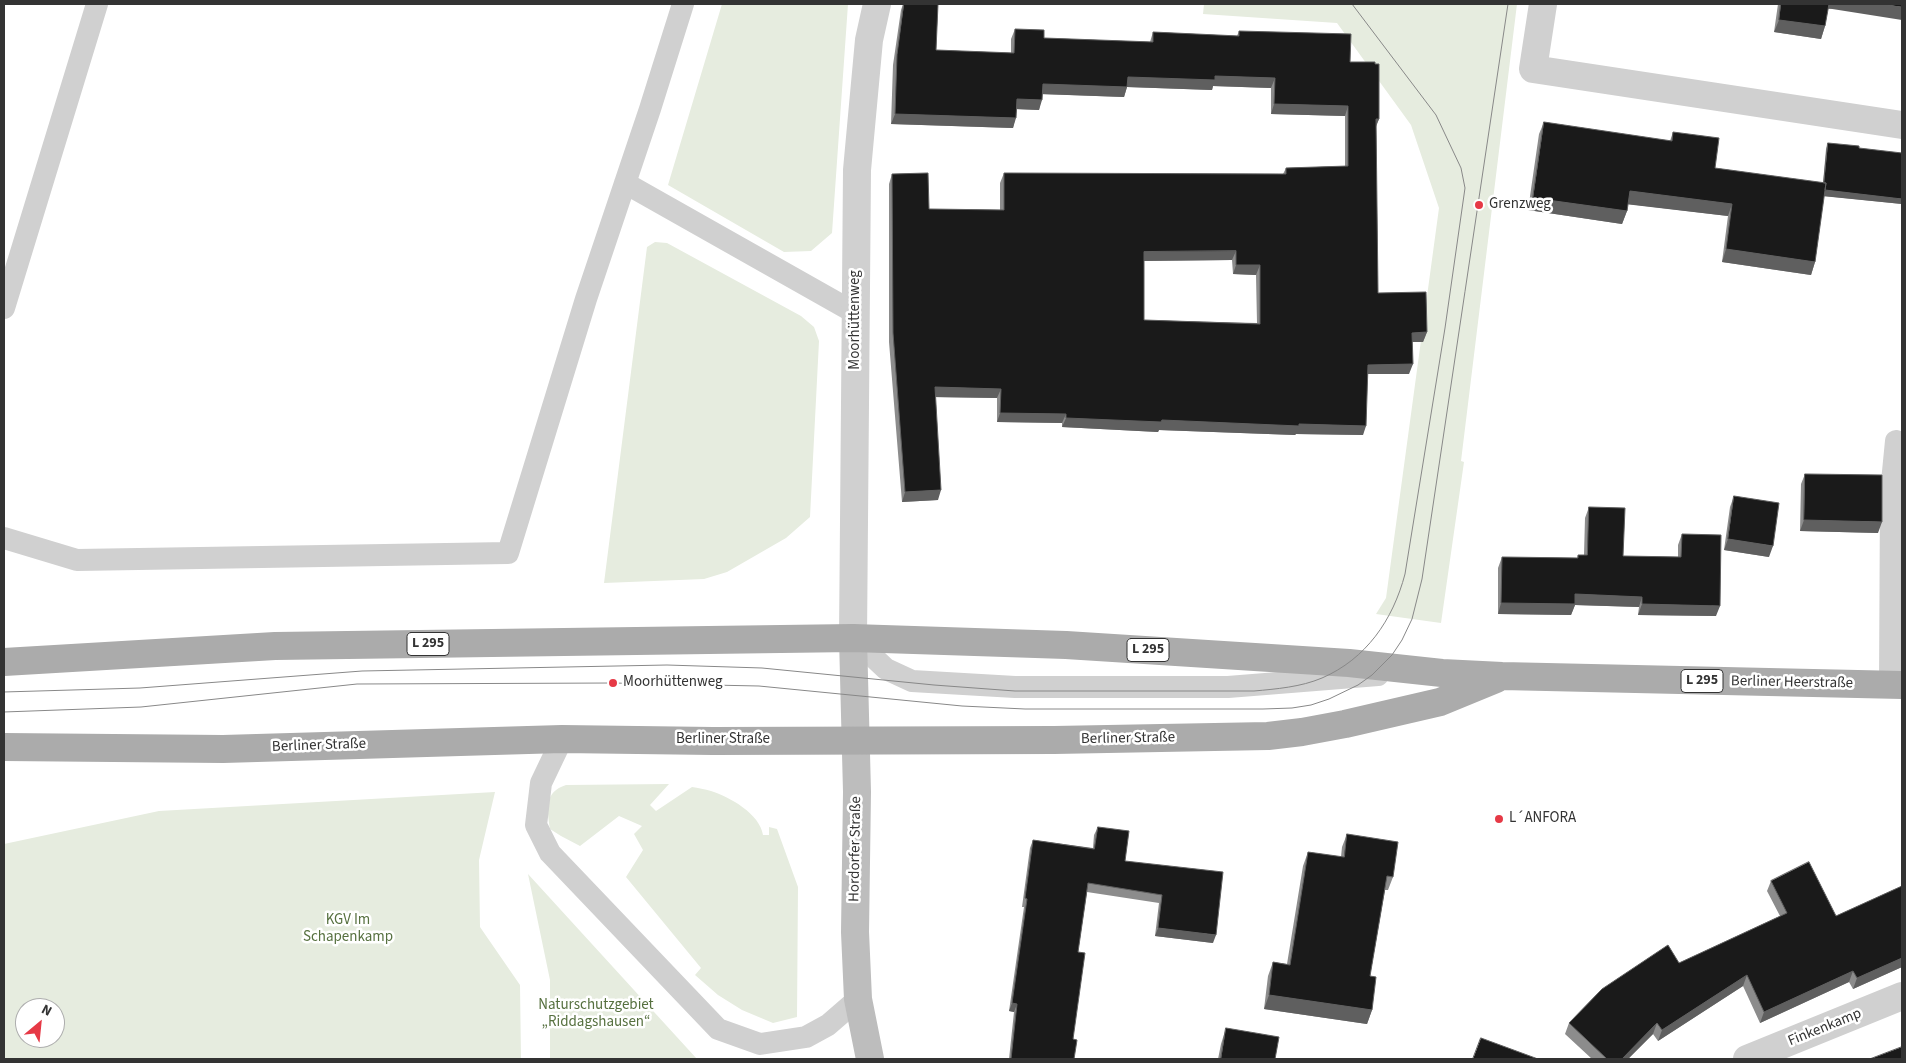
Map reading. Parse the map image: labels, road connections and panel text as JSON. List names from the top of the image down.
{
  "streets": {
    "main road": [
      "L 295",
      "Berliner Heerstraße",
      "Berliner Straße",
      "Hordorfer Straße"
    ],
    "street": ["Moorhüttenweg", "Finkenkamp"]
  },
  "crossings": [
    ["Moorhüttenweg", "L 295"],
    ["Moorhüttenweg", "Hordorfer Straße"],
    ["L 295", "Berliner Heerstraße"],
    ["L 295", "Hordorfer Straße"],
    ["Berliner Heerstraße", "Berliner Straße"],
    ["Berliner Straße", "Hordorfer Straße"]
  ],
  "parks": ["KGV Im Schapenkamp", "Naturschutzgebiet „Riddagshausen“"],
  "places": ["Grenzweg", "Moorhüttenweg", "L´ANFORA"],
  "north": "top right"
}
